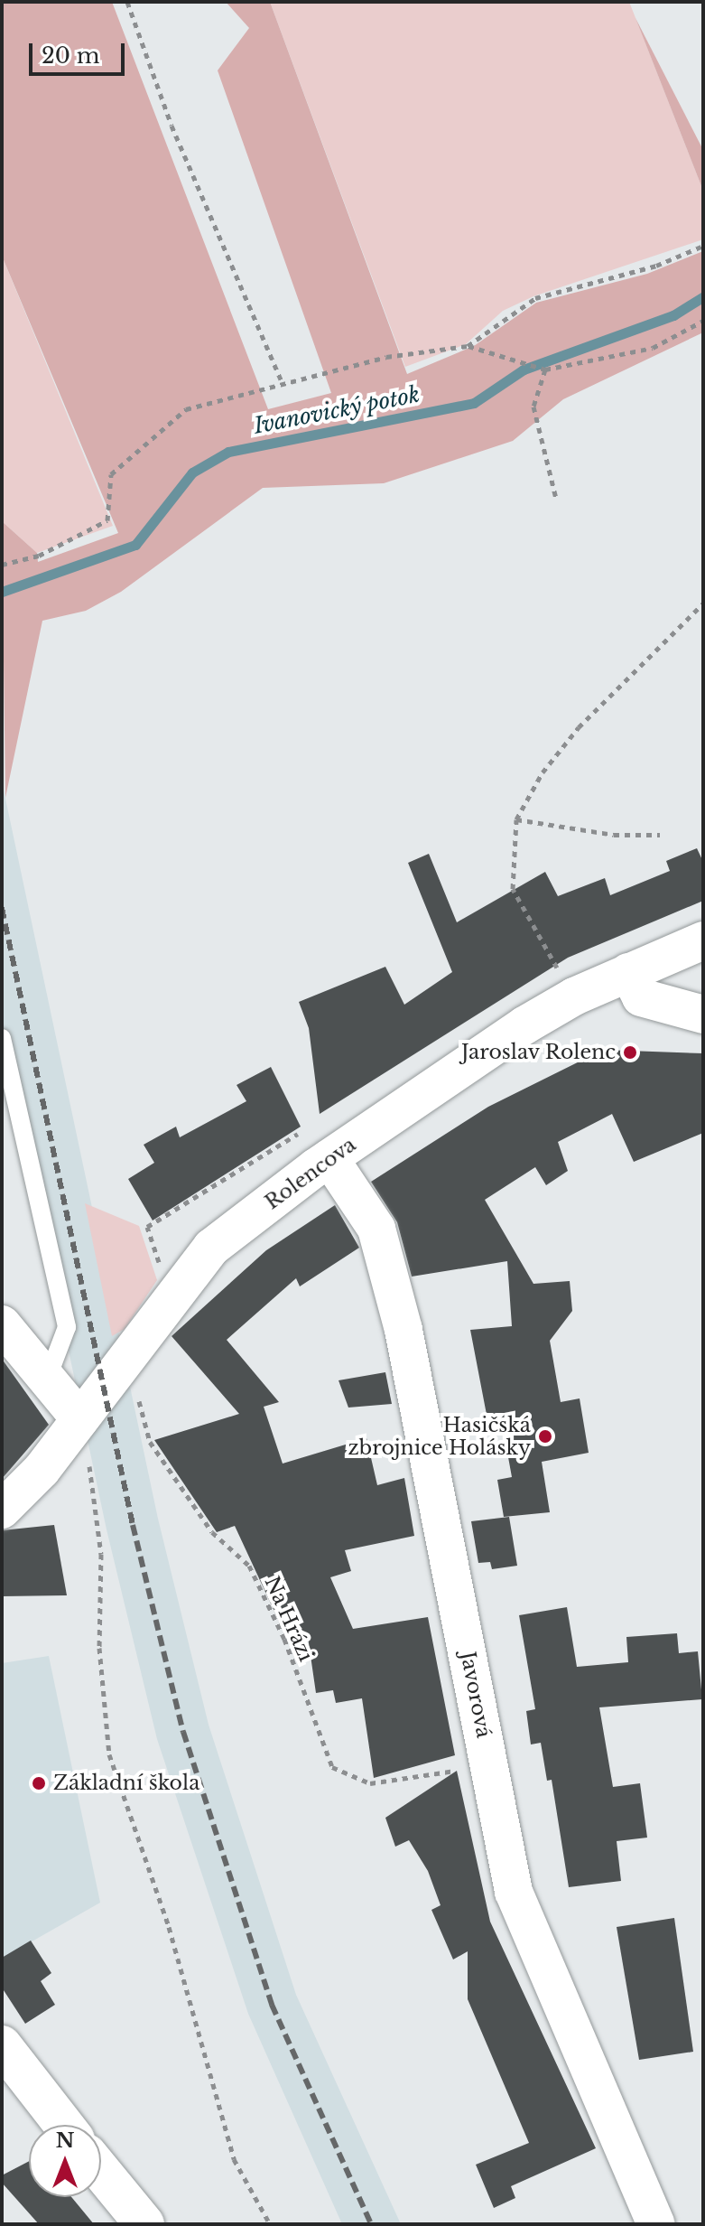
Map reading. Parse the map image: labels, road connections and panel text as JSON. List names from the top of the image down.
{
  "streets": {
    "street": ["Rolencova", "Javorová"],
    "path": ["Na Hrázi"]
  },
  "crossings": [
    ["Rolencova", "Na Hrázi"],
    ["Rolencova", "Javorová"],
    ["Na Hrázi", "Javorová"]
  ],
  "water": ["Ivanovický potok"],
  "places": ["Jaroslav Rolenc", "Hasičská zbrojnice Holásky", "Základní škola"],
  "scale_bar": "20 m",
  "north": "top"
}
